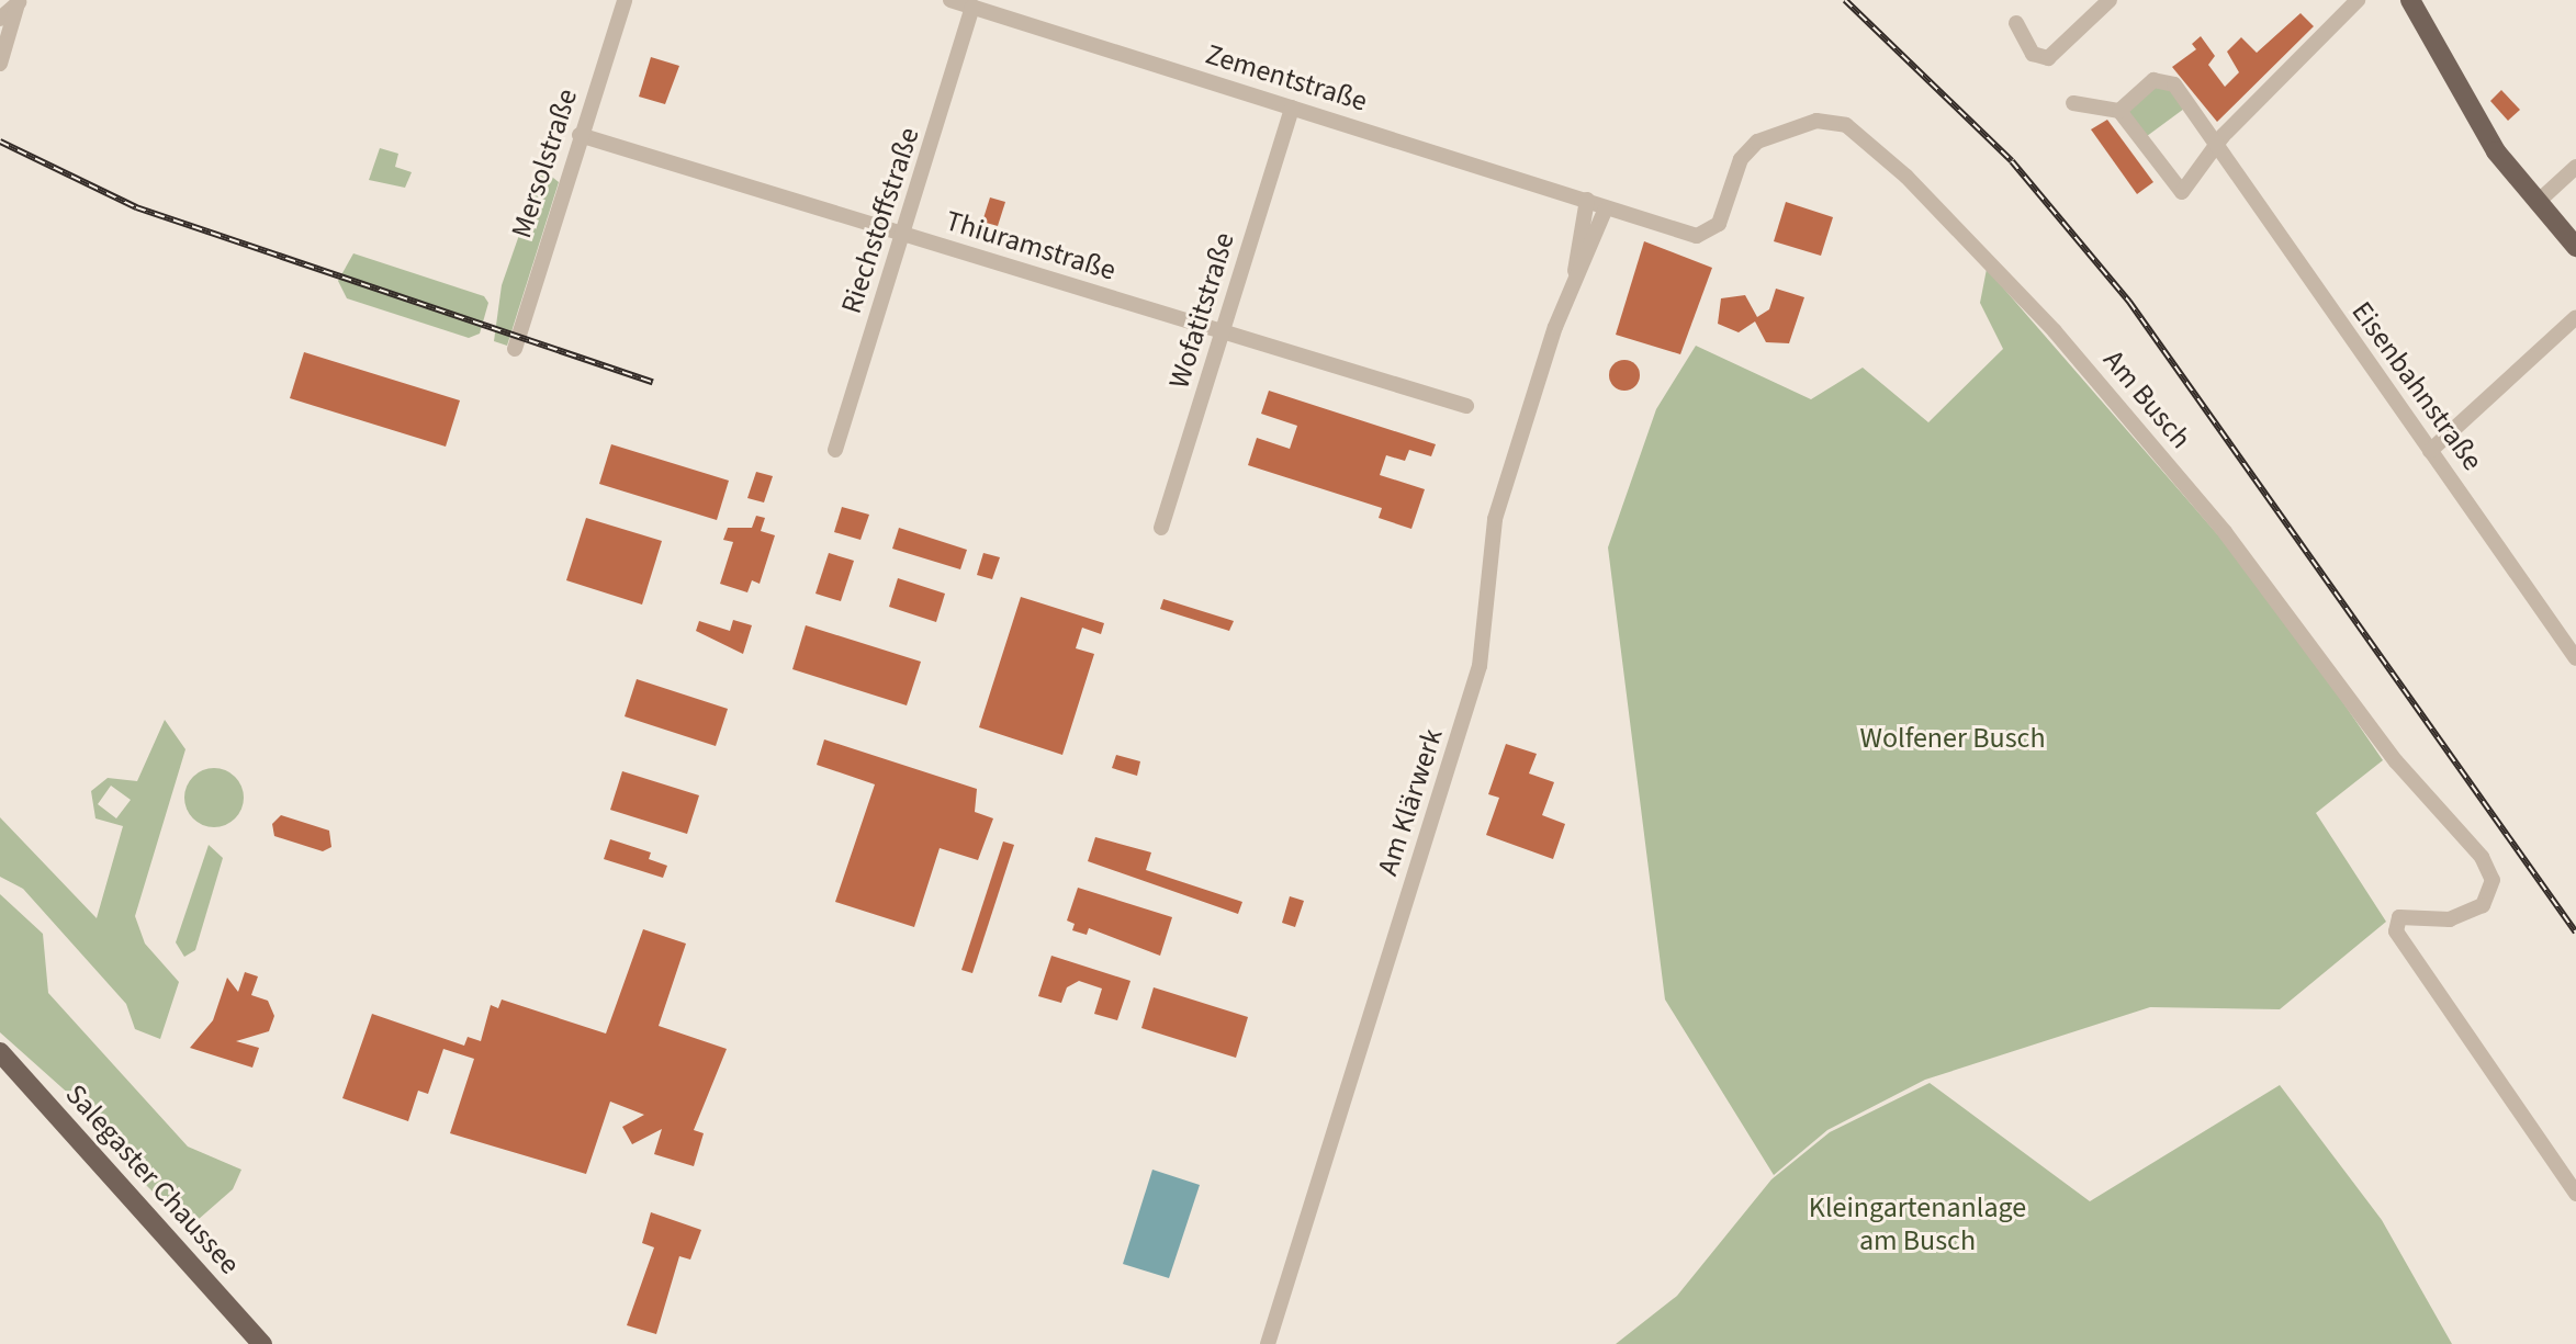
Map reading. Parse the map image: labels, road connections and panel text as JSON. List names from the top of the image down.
{
  "streets": {
    "main road": ["Salegaster Chaussee"],
    "street": [
      "Zementstraße",
      "Mersolstraße",
      "Riechstoffstraße",
      "Thiuramstraße",
      "Wofatitstraße",
      "Eisenbahnstraße",
      "Am Busch",
      "Am Klärwerk"
    ]
  },
  "crossings": [
    ["Zementstraße", "Riechstoffstraße"],
    ["Zementstraße", "Wofatitstraße"],
    ["Zementstraße", "Am Busch"],
    ["Zementstraße", "Am Klärwerk"],
    ["Mersolstraße", "Thiuramstraße"],
    ["Riechstoffstraße", "Thiuramstraße"],
    ["Thiuramstraße", "Wofatitstraße"],
    ["Am Busch", "Am Klärwerk"]
  ],
  "parks": ["Wolfener Busch", "Kleingartenanlage am Busch"]
}
